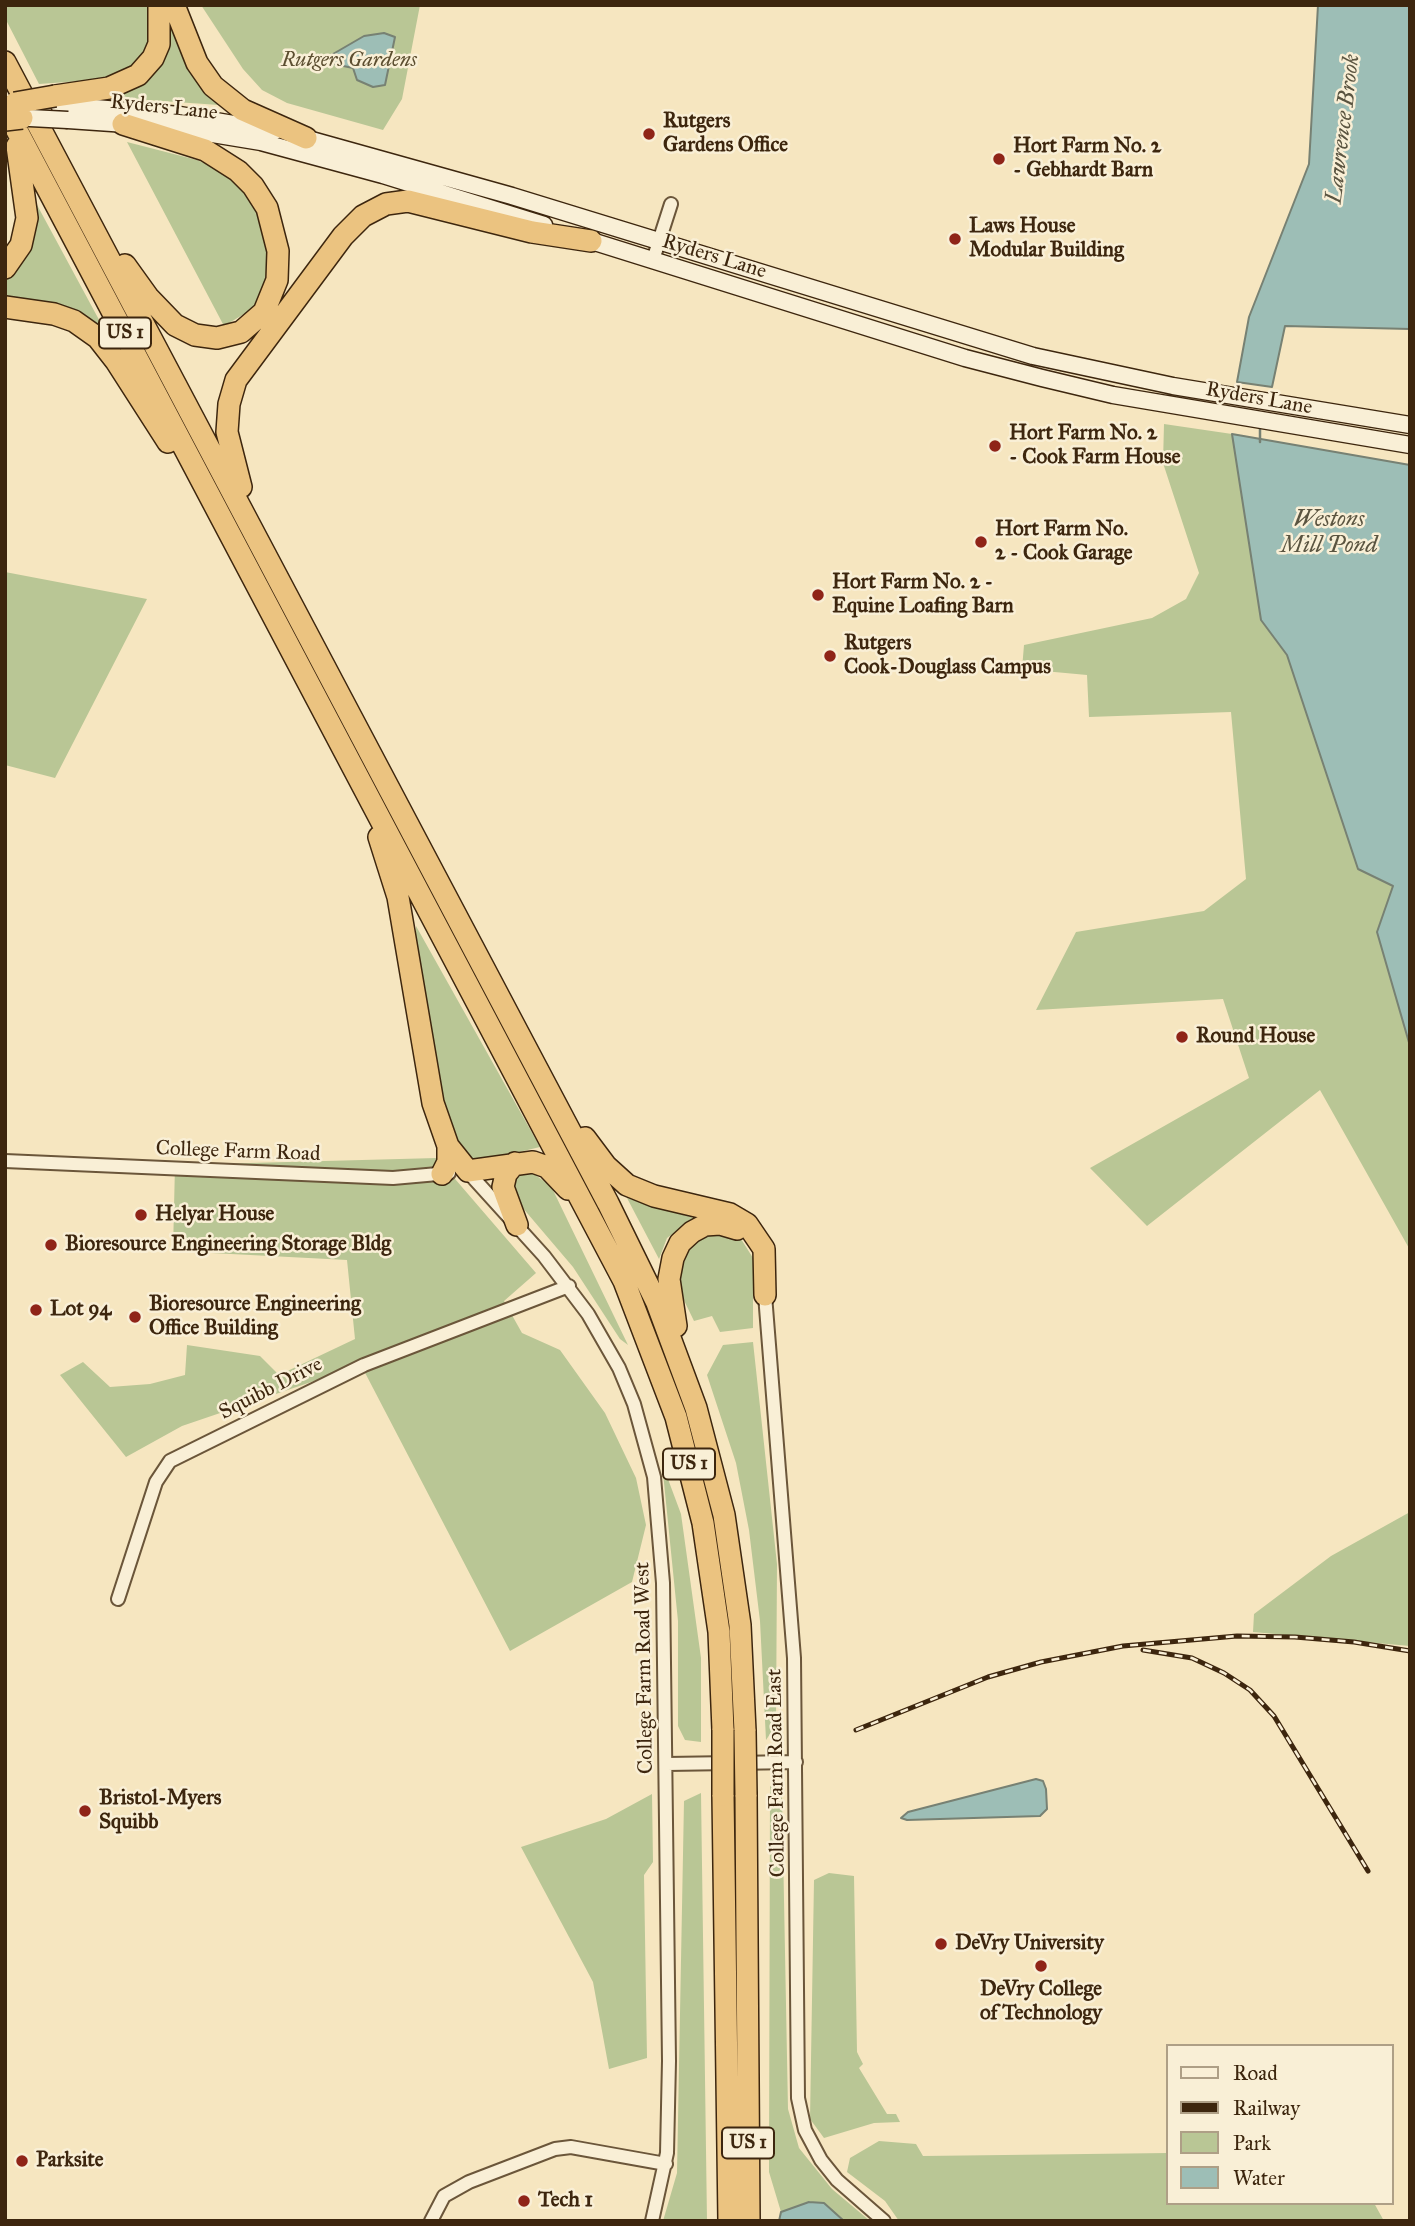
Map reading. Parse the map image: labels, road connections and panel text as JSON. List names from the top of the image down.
{
  "streets": {
    "highway": ["US 1"],
    "main road": ["Ryders Lane"],
    "street": [
      "College Farm Road",
      "Squibb Drive",
      "College Farm Road West",
      "College Farm Road East"
    ]
  },
  "crossings": [
    ["Ryders Lane", "US 1"],
    ["College Farm Road", "College Farm Road West"],
    ["Squibb Drive", "College Farm Road West"]
  ],
  "water": ["Lawrence Brook", "Westons Mill Pond"],
  "parks": ["Rutgers Gardens"],
  "places": [
    "Rutgers Gardens Office",
    "Hort Farm No. 2 - Gebhardt Barn",
    "Laws House Modular Building",
    "Hort Farm No. 2 - Cook Farm House",
    "Hort Farm No. 2 - Cook Garage",
    "Hort Farm No. 2 - Equine Loafing Barn",
    "Rutgers Cook-Douglass Campus",
    "Round House",
    "Helyar House",
    "Bioresource Engineering Storage Bldg",
    "Lot 94",
    "Bioresource Engineering Office Building",
    "Bristol-Myers Squibb",
    "DeVry University",
    "DeVry College of Technology",
    "Parksite",
    "Tech 1"
  ],
  "legend": [
    "Road",
    "Railway",
    "Park",
    "Water"
  ]
}
